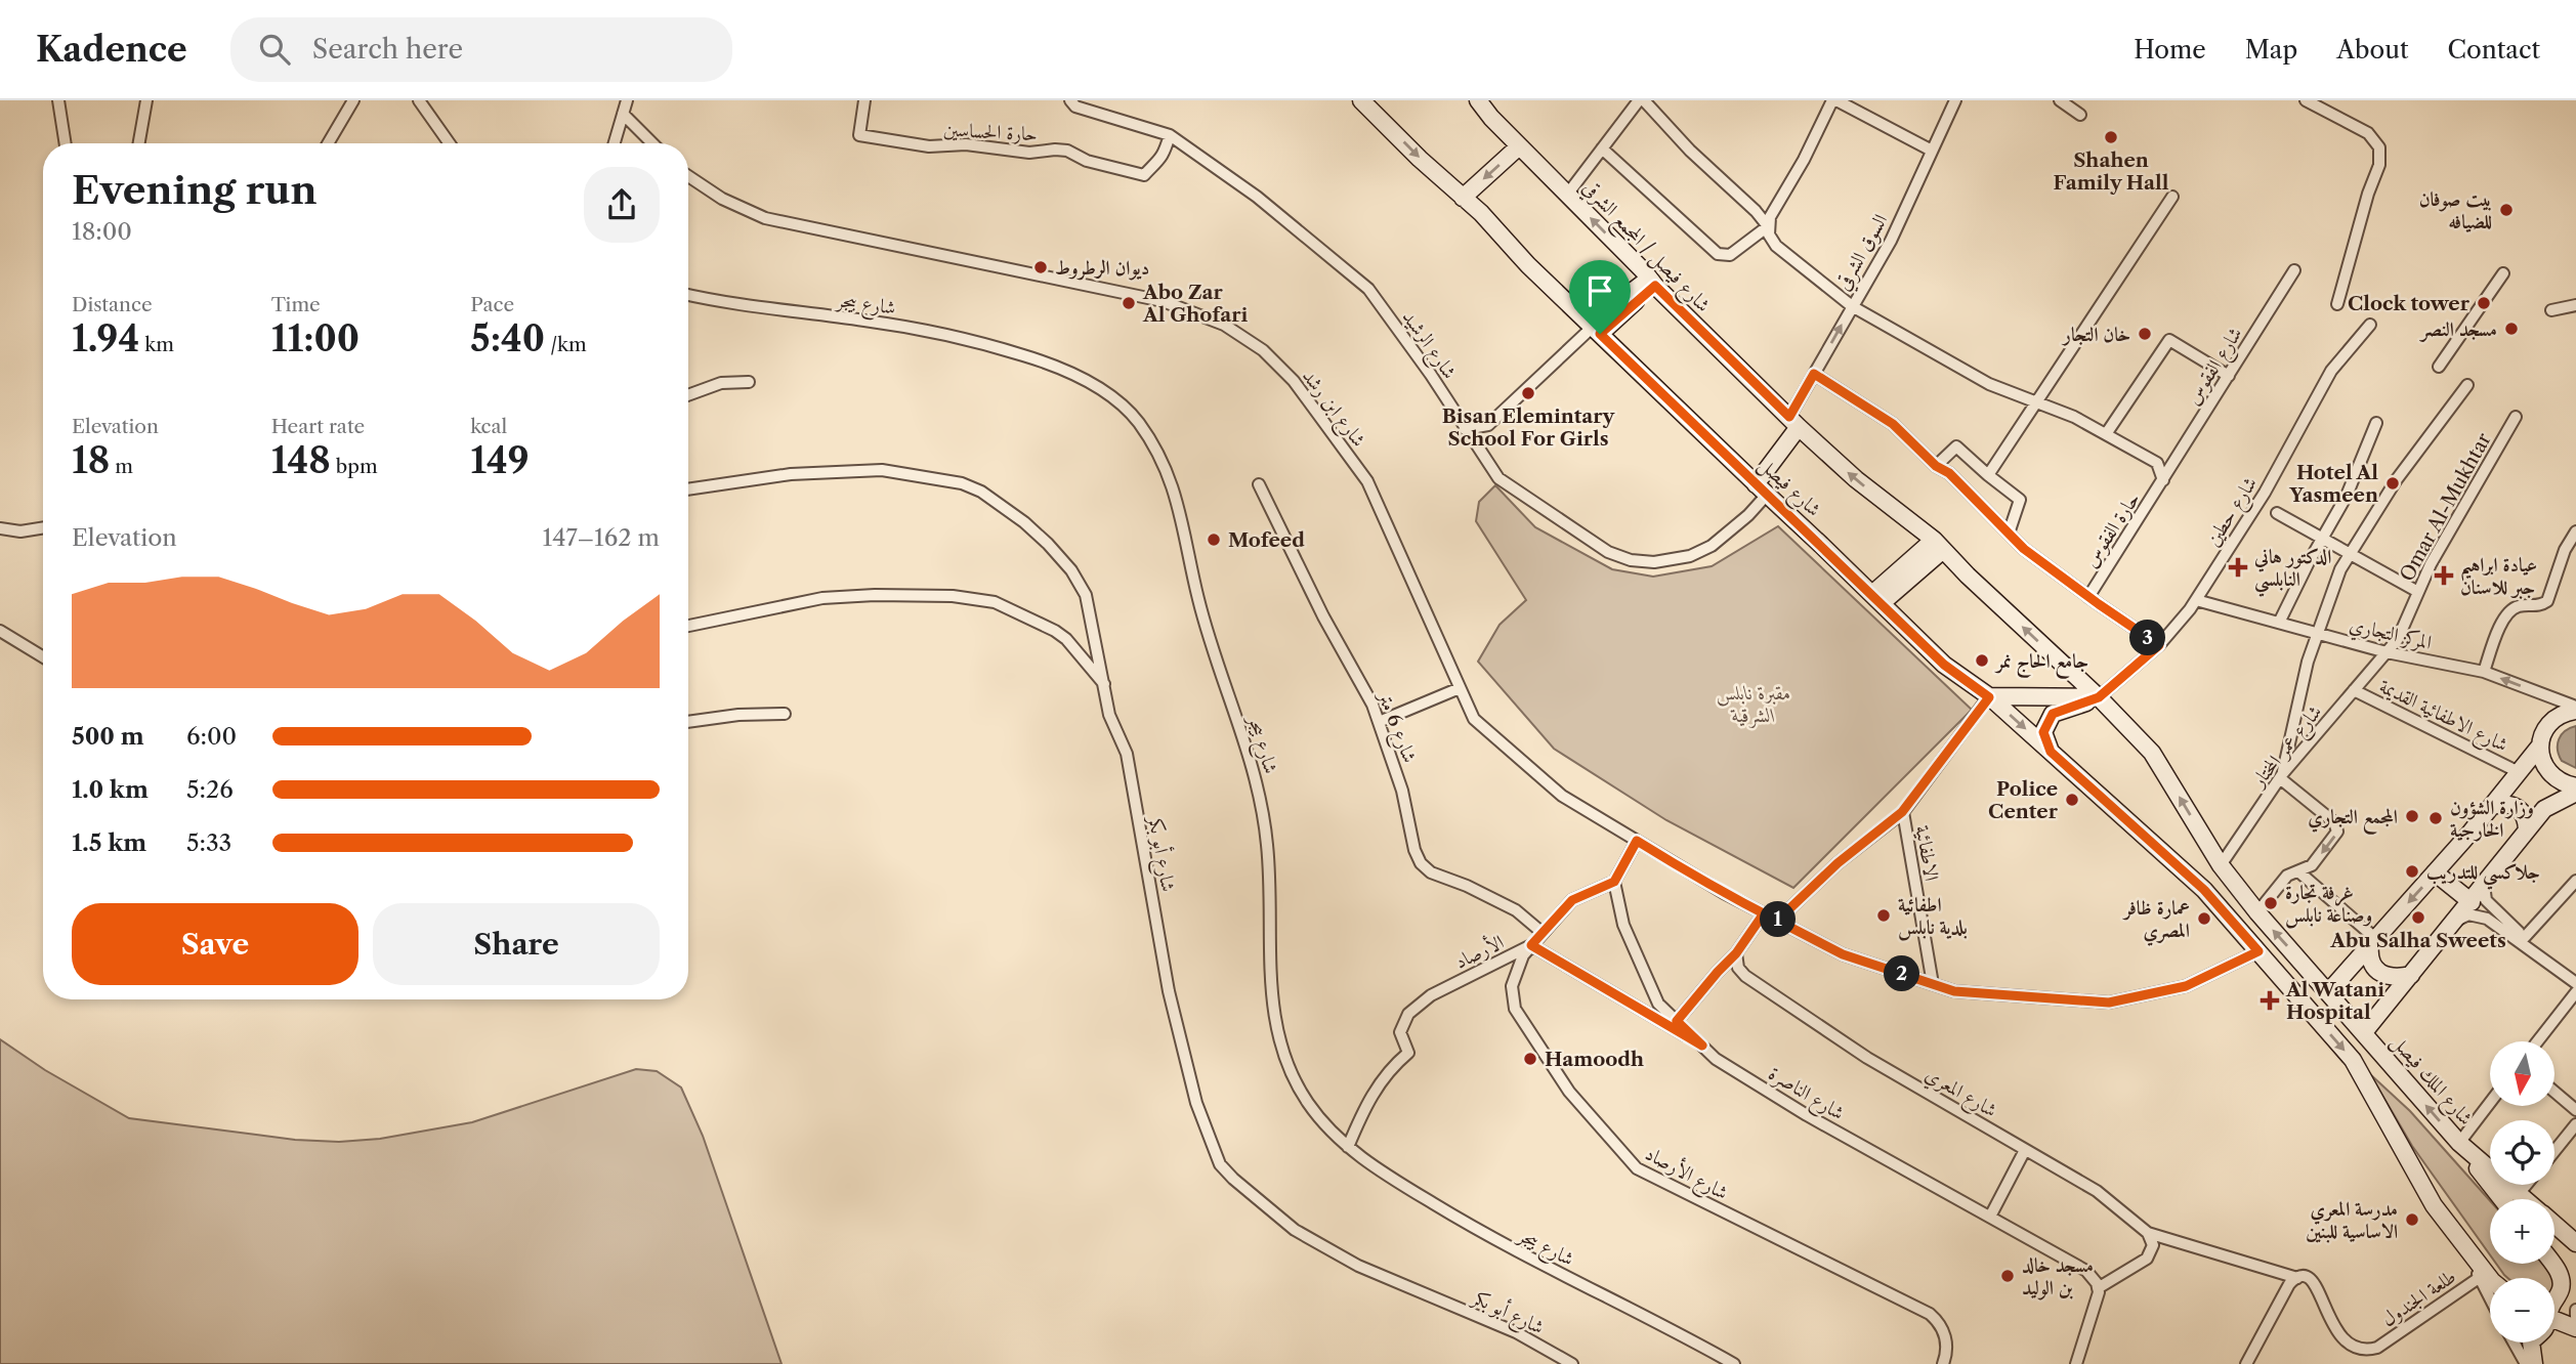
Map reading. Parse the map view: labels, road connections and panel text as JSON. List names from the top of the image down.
{
  "streets": {
    "main road": ["شارع فيصل / المجمع الشرقي", "شارع فيصل", "شارع الملك فيصل"],
    "street": [
      "حارة الحساسين",
      "السوق الشرقي",
      "شارع بيجر",
      "شارع الرشيد",
      "شارع الفقوس",
      "شارع ابن رشد",
      "Omar Al-Mukhtar",
      "شارع حطين",
      "حارة الفقوس",
      "المركز التجاري",
      "شارع الاطفائية القديمة",
      "شارع 6 متر",
      "شارع عمر المختار",
      "الاطفائية",
      "شارع أبو بكر",
      "الأرصاد",
      "شارع المعري",
      "شارع الناصرة",
      "شارع الأرصاد",
      "طلعة الجندول"
    ]
  },
  "crossings": [
    ["حارة الحساسين", "شارع الرشيد"],
    ["شارع فيصل / المجمع الشرقي", "السوق الشرقي"],
    ["شارع فيصل / المجمع الشرقي", "شارع حطين"],
    ["شارع فيصل / المجمع الشرقي", "شارع الملك فيصل"],
    ["شارع بيجر", "الأرصاد"],
    ["شارع الرشيد", "شارع فيصل"],
    ["شارع الفقوس", "حارة الفقوس"],
    ["شارع ابن رشد", "شارع فيصل"],
    ["شارع ابن رشد", "الاطفائية"],
    ["Omar Al-Mukhtar", "المركز التجاري"],
    ["Omar Al-Mukhtar", "شارع عمر المختار"],
    ["شارع حطين", "المركز التجاري"],
    ["شارع حطين", "شارع الملك فيصل"],
    ["المركز التجاري", "شارع عمر المختار"],
    ["شارع الاطفائية القديمة", "شارع عمر المختار"],
    ["شارع 6 متر", "شارع الأرصاد"],
    ["شارع عمر المختار", "شارع الملك فيصل"],
    ["الأرصاد", "شارع الناصرة"],
    ["الأرصاد", "شارع الأرصاد"],
    ["شارع الناصرة", "شارع الأرصاد"]
  ],
  "one_way": ["شارع فيصل / المجمع الشرقي"],
  "parks": ["مقبرة نابلس الشرقية"],
  "places": {
    "other": [
      "Shahen Family Hall",
      "بيت صوفان للضيافه",
      "ديوان الرطروط",
      "Abo Zar Al Ghofari",
      "Clock tower",
      "مسجد النصر",
      "خان التجار",
      "Bisan Elemintary School For Girls",
      "Hotel Al Yasmeen",
      "Mofeed",
      "جامع الحاج نمر",
      "Police Center",
      "المجمع التجاري",
      "وزارة الشؤون الخارجية",
      "جلاكسي للتدريب",
      "غرفة تجارة وصناعة نابلس",
      "اطفائية بلدية نابلس",
      "Abu Salha Sweets",
      "عمارة ظافر المصري",
      "Hamoodh",
      "مدرسة المعري الاساسية للبنين",
      "مسجد خالد بن الوليد"
    ],
    "health": ["الدكتور هاني النابلسي", "عيادة ابراهيم جبر للاسنان", "Al Watani Hospital"]
  },
  "north": "bottom",
  "page": {
    "header": "Kadence",
    "search": "Search here",
    "nav": [
      "Home",
      "Map",
      "About",
      "Contact"
    ],
    "heading": ["Evening run", "18:00"],
    "stats": [
      ["Distance", "1.94 km"],
      ["Time", "11:00"],
      ["Pace", "5:40 /km"],
      ["Elevation", "18 m"],
      ["Heart rate", "148 bpm"],
      ["kcal", "149"]
    ],
    "chart": ["Elevation", "147–162 m"],
    "pins": ["3", "1", "2"],
    "list": [
      {
        "name": "500 m",
        "note": "6:00"
      },
      {
        "name": "1.0 km",
        "note": "5:26"
      },
      {
        "name": "1.5 km",
        "note": "5:33"
      }
    ],
    "buttons": ["Save", "Share"],
    "map_buttons": ["+", "−"]
  }
}
